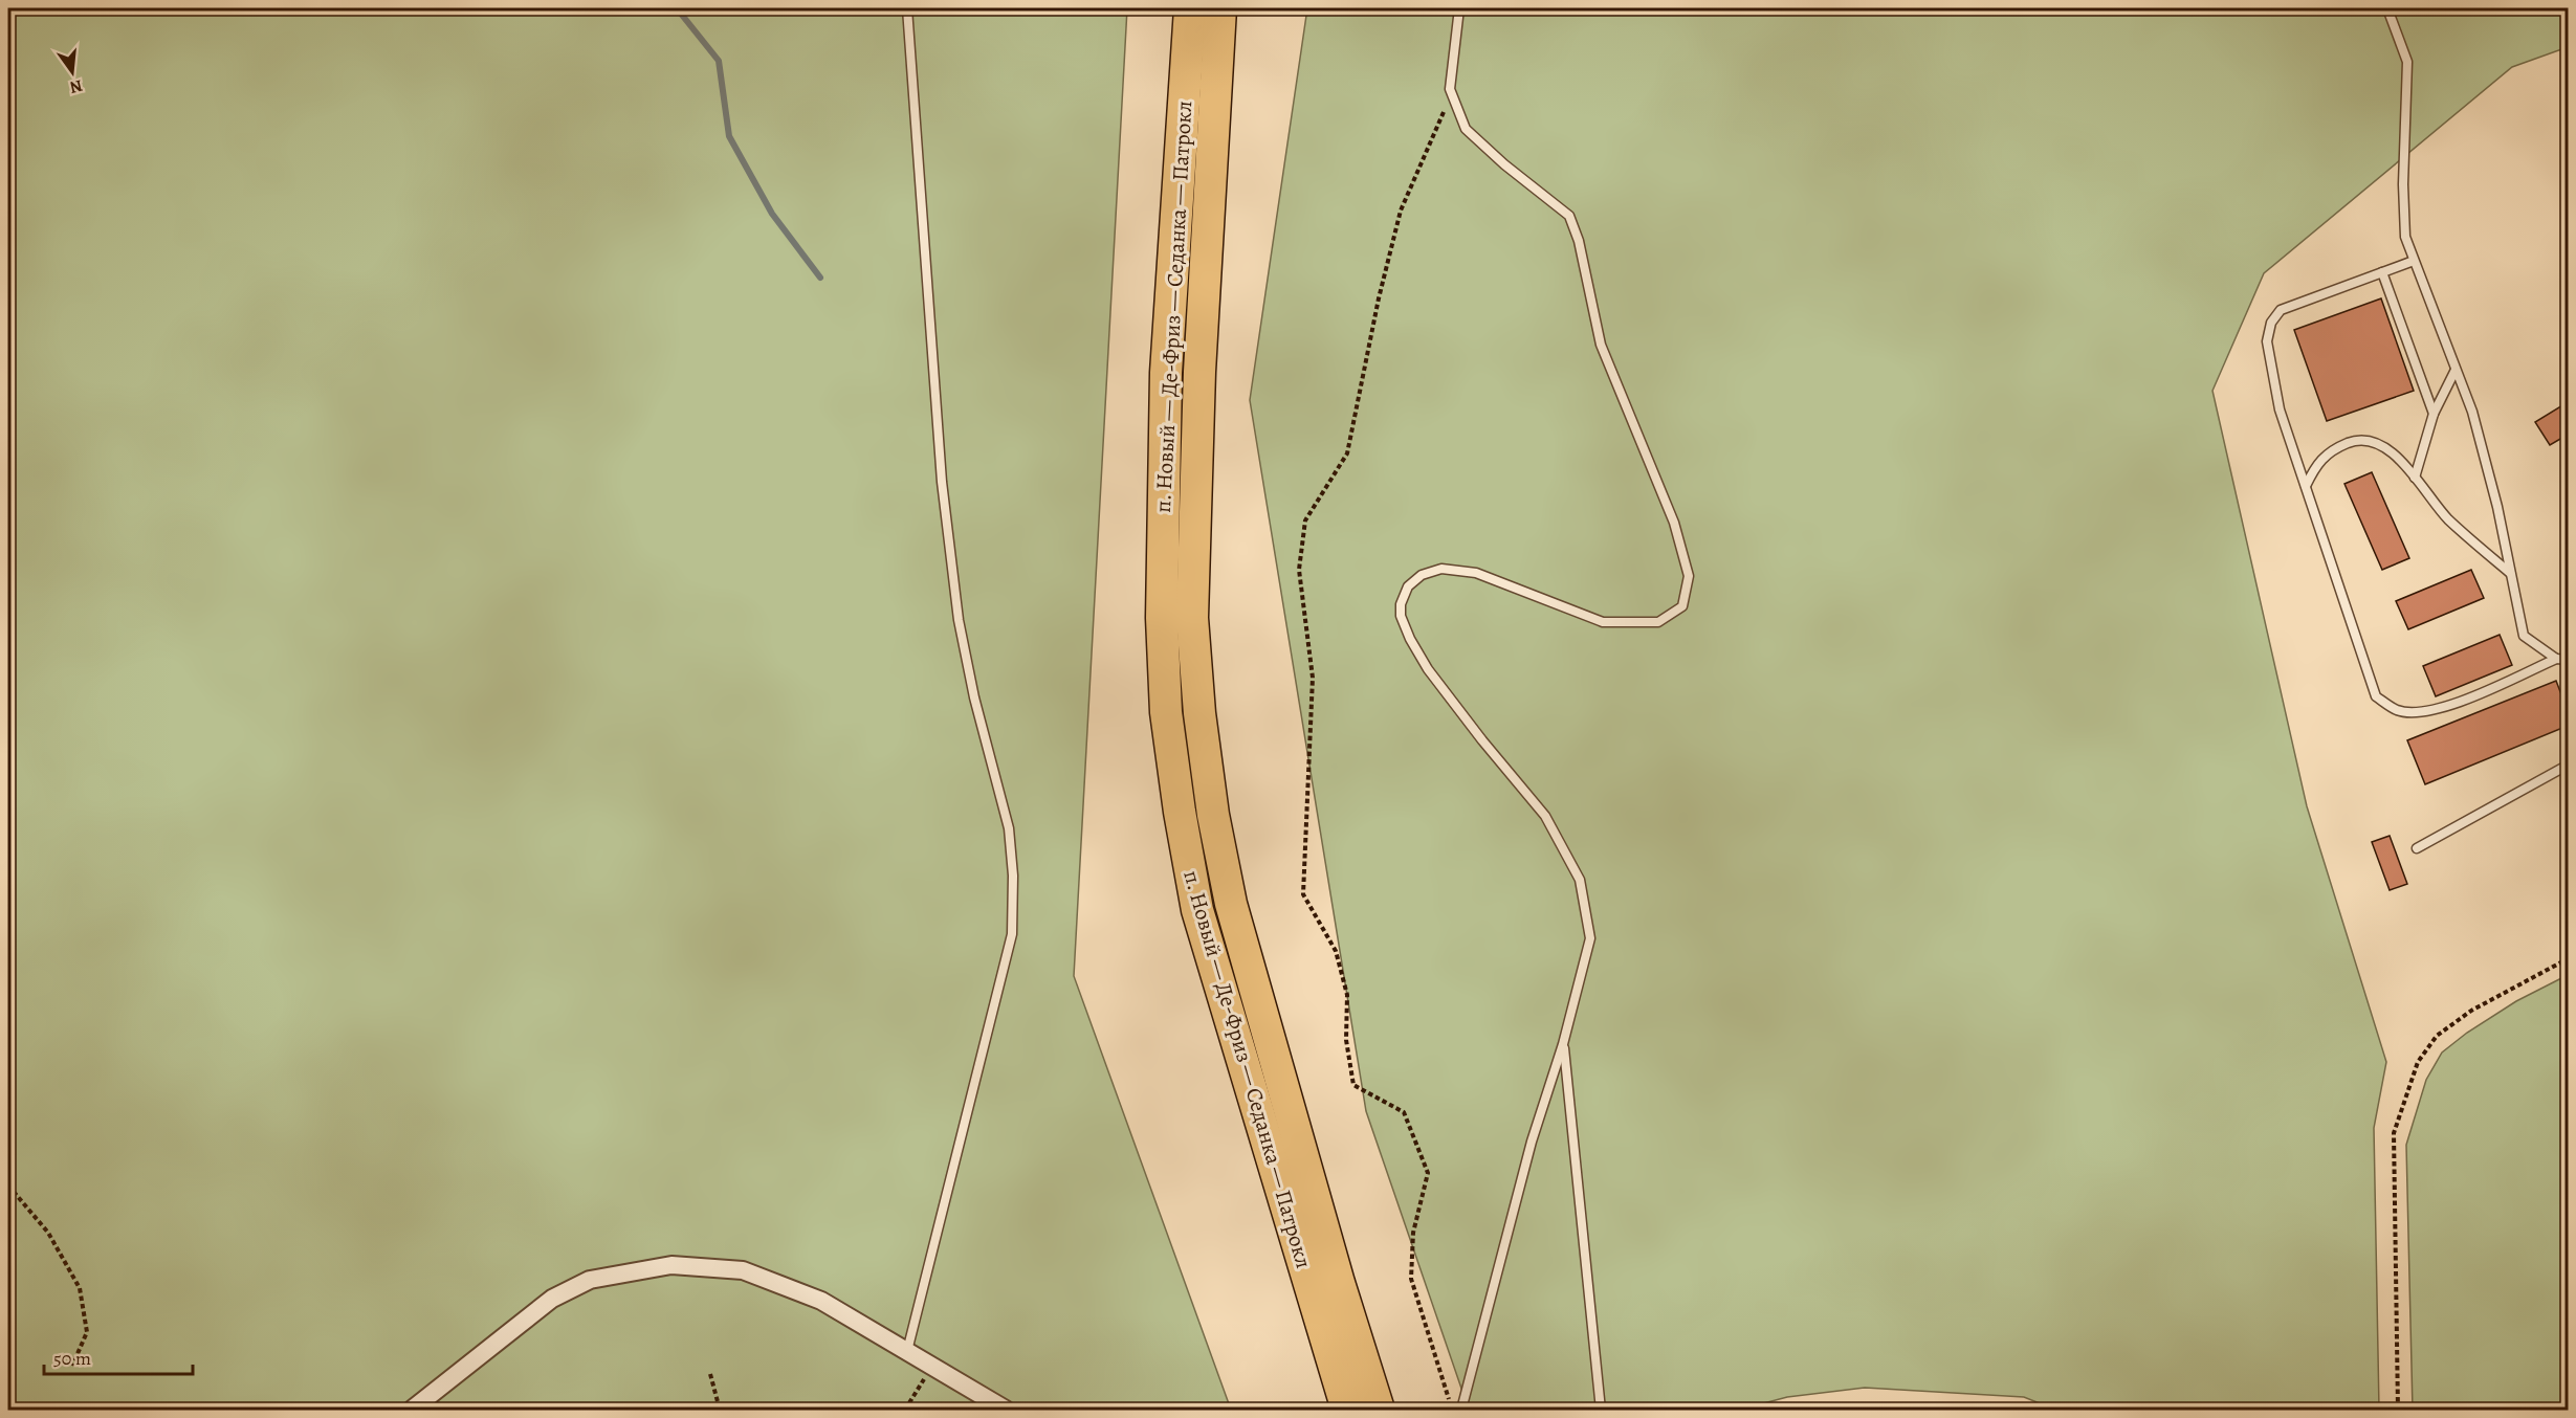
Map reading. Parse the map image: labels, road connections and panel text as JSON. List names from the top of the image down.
{
  "streets": {
    "highway": ["п. Новый — Де-Фриз — Седанка — Патрокл"]
  },
  "scale_bar": "50 m",
  "north": "bottom"
}
